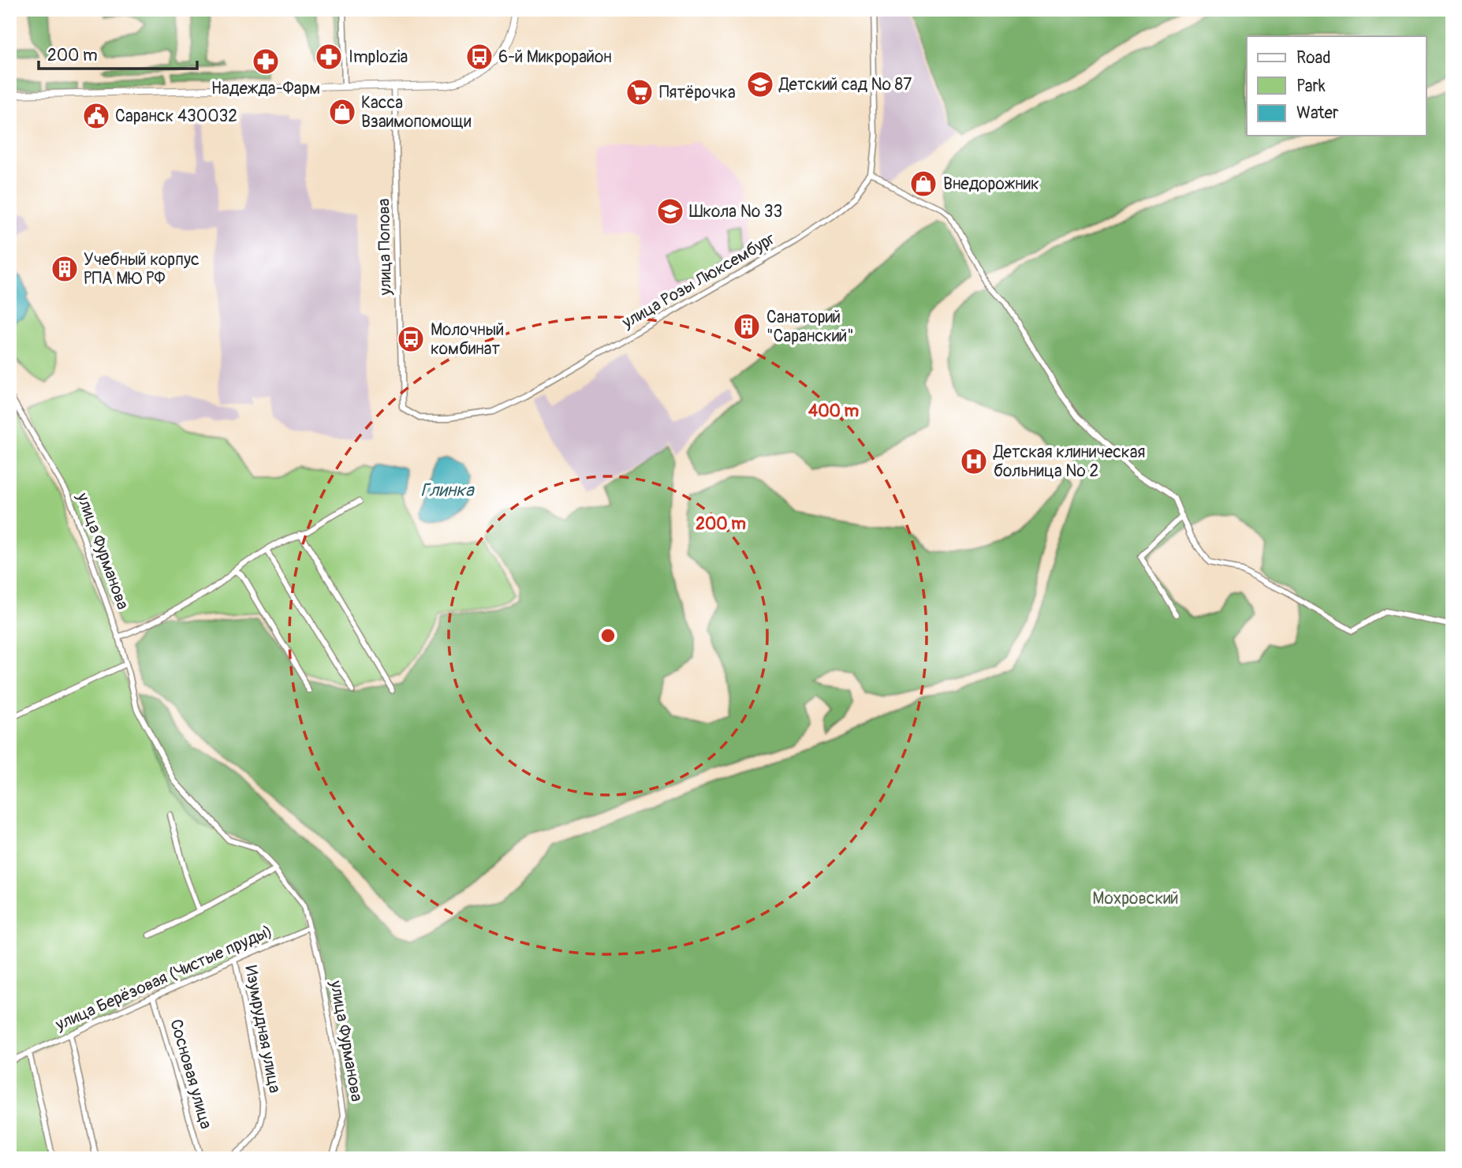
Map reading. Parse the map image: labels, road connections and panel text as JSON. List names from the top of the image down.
{
  "streets": {
    "street": [
      "улица Попова",
      "улица Розы Люксембург",
      "улица Фурманова",
      "улица Берёзовая (Чистые пруды)",
      "Изумрудная улица",
      "Сосновая улица"
    ]
  },
  "crossings": [
    ["улица Попова", "улица Розы Люксембург"],
    ["улица Фурманова", "улица Берёзовая (Чистые пруды)"],
    ["улица Берёзовая (Чистые пруды)", "Изумрудная улица"],
    ["улица Берёзовая (Чистые пруды)", "Сосновая улица"]
  ],
  "water": ["Глинка"],
  "parks": ["Мохровский"],
  "places": {
    "pharmacy": ["Implozia", "Надежда-Фарм"],
    "bus stop": ["6-й Микрорайон", "Молочный комбинат"],
    "school or university": ["Детский сад № 87", "Школа № 33"],
    "supermarket": ["Пятёрочка"],
    "shop": ["Касса Взаимопомощи", "Внедорожник"],
    "public building": ["Саранск 430032"],
    "building": ["Учебный корпус РПА МЮ РФ", "Санаторий \"Саранский\""],
    "hospital": ["Детская клиническая больница № 2"]
  },
  "legend": ["Road", "Park", "Water"],
  "scale_bar": "200 m",
  "rings": ["400 m", "200 m"]
}
